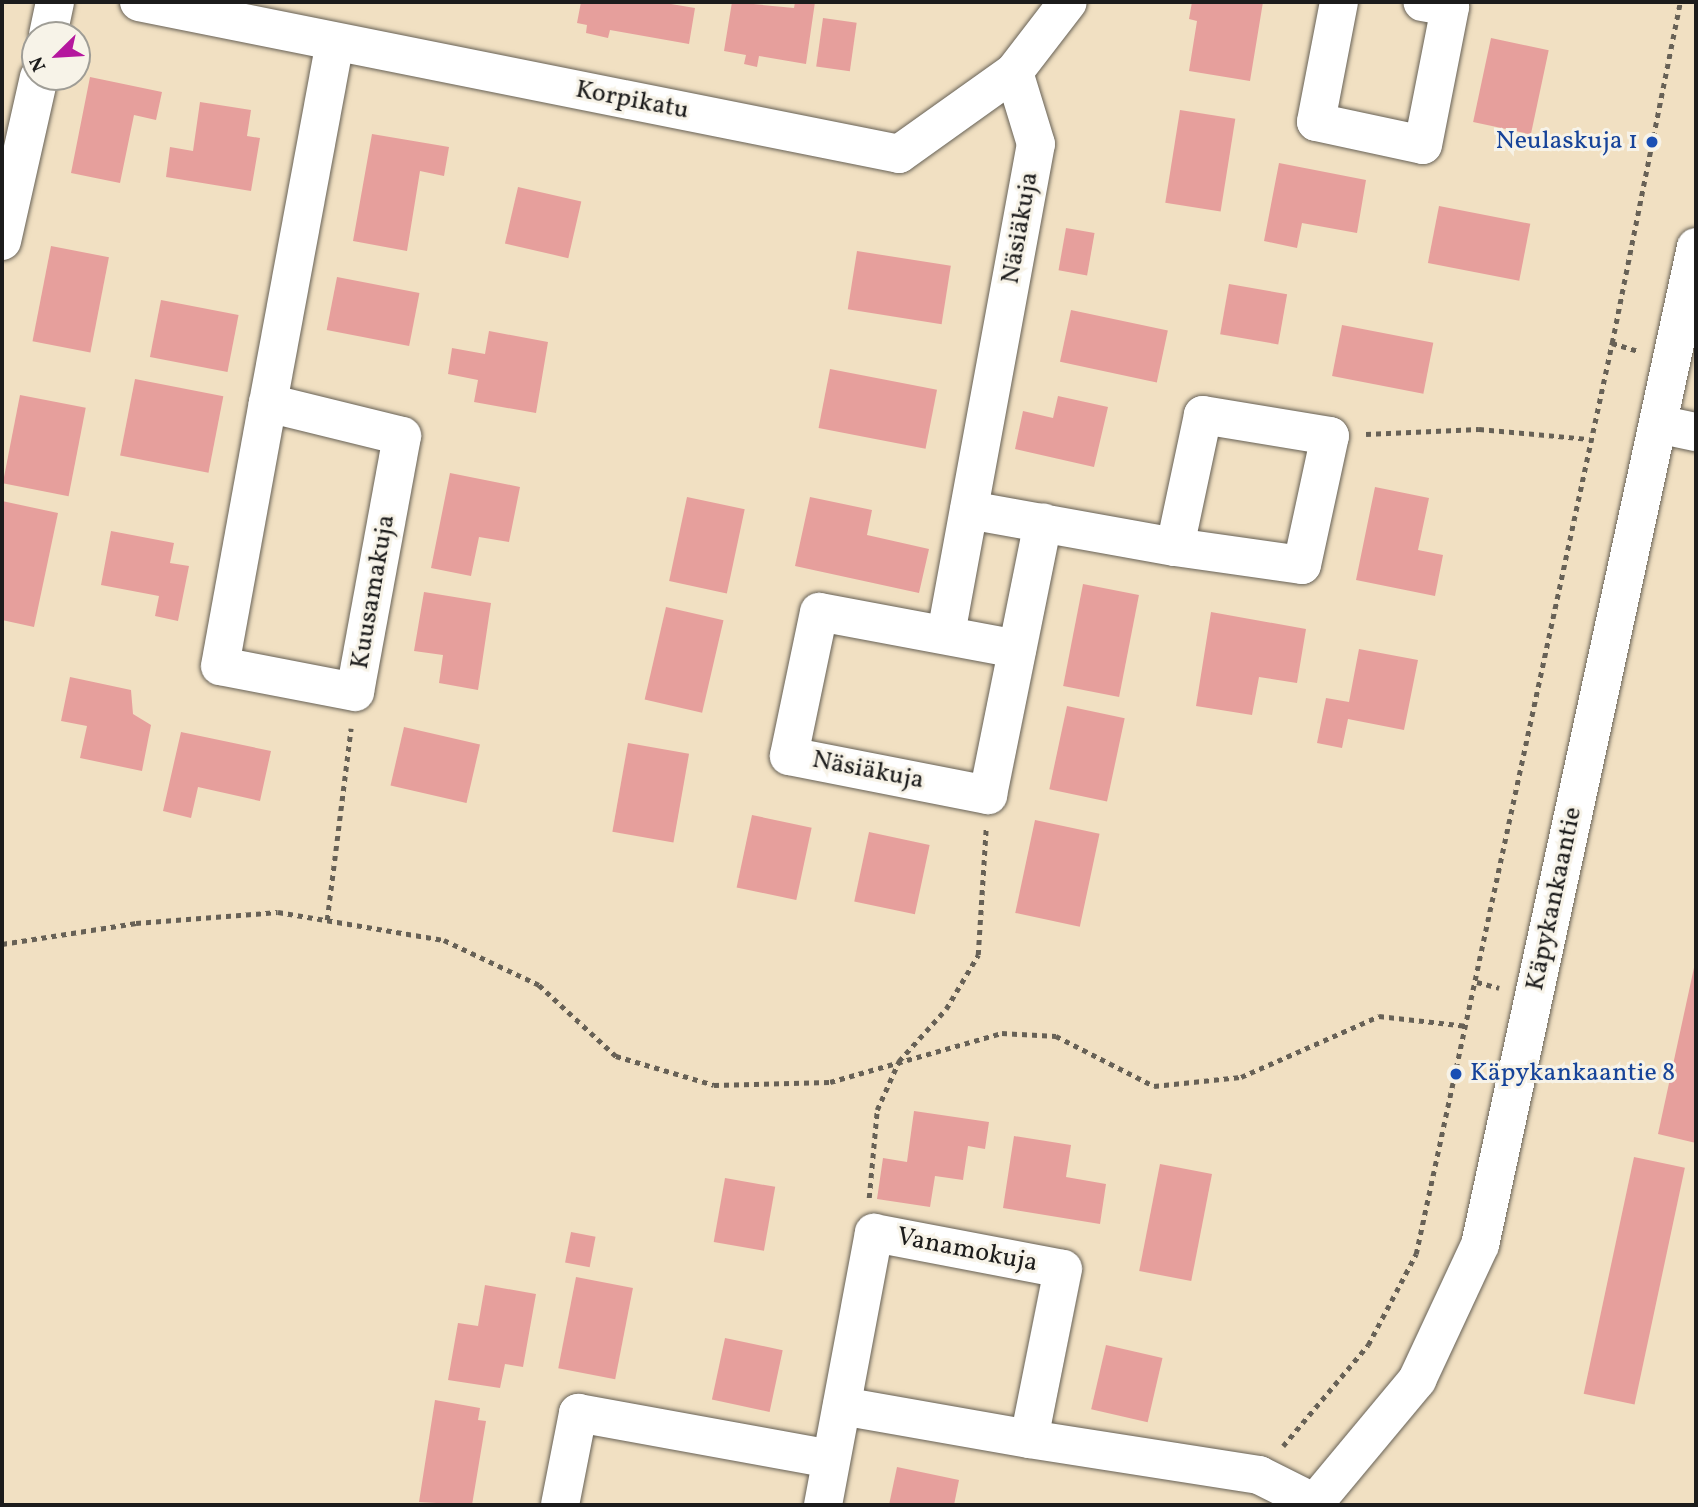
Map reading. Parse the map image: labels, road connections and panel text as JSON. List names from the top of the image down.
{
  "streets": {
    "street": [
      "Korpikatu",
      "Näsiäkuja",
      "Kuusamakuja",
      "Käpykankaantie",
      "Vanamokuja"
    ]
  },
  "crossings": [
    ["Korpikatu", "Näsiäkuja"],
    ["Korpikatu", "Kuusamakuja"]
  ],
  "places": ["Neulaskuja 1", "Käpykankaantie 8"],
  "north": "bottom left"
}
